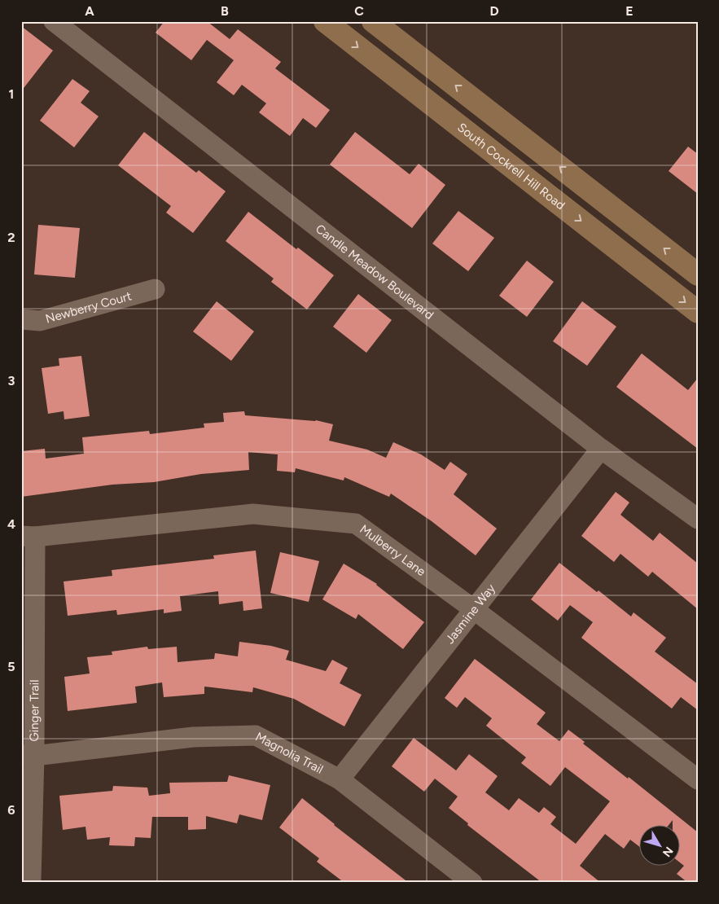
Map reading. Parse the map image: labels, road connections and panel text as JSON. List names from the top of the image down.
{
  "streets": {
    "main road": ["South Cockrell Hill Road"],
    "street": [
      "Candle Meadow Boulevard",
      "Newberry Court",
      "Mulberry Lane",
      "Jasmine Way",
      "Ginger Trail",
      "Magnolia Trail"
    ]
  },
  "crossings": [
    ["Candle Meadow Boulevard", "Jasmine Way"],
    ["Mulberry Lane", "Jasmine Way"],
    ["Mulberry Lane", "Ginger Trail"],
    ["Jasmine Way", "Magnolia Trail"],
    ["Ginger Trail", "Magnolia Trail"]
  ],
  "north": "bottom right",
  "grid": {
    "columns": [
      "A",
      "B",
      "C",
      "D",
      "E"
    ],
    "rows": [
      "1",
      "2",
      "3",
      "4",
      "5",
      "6"
    ]
  }
}
